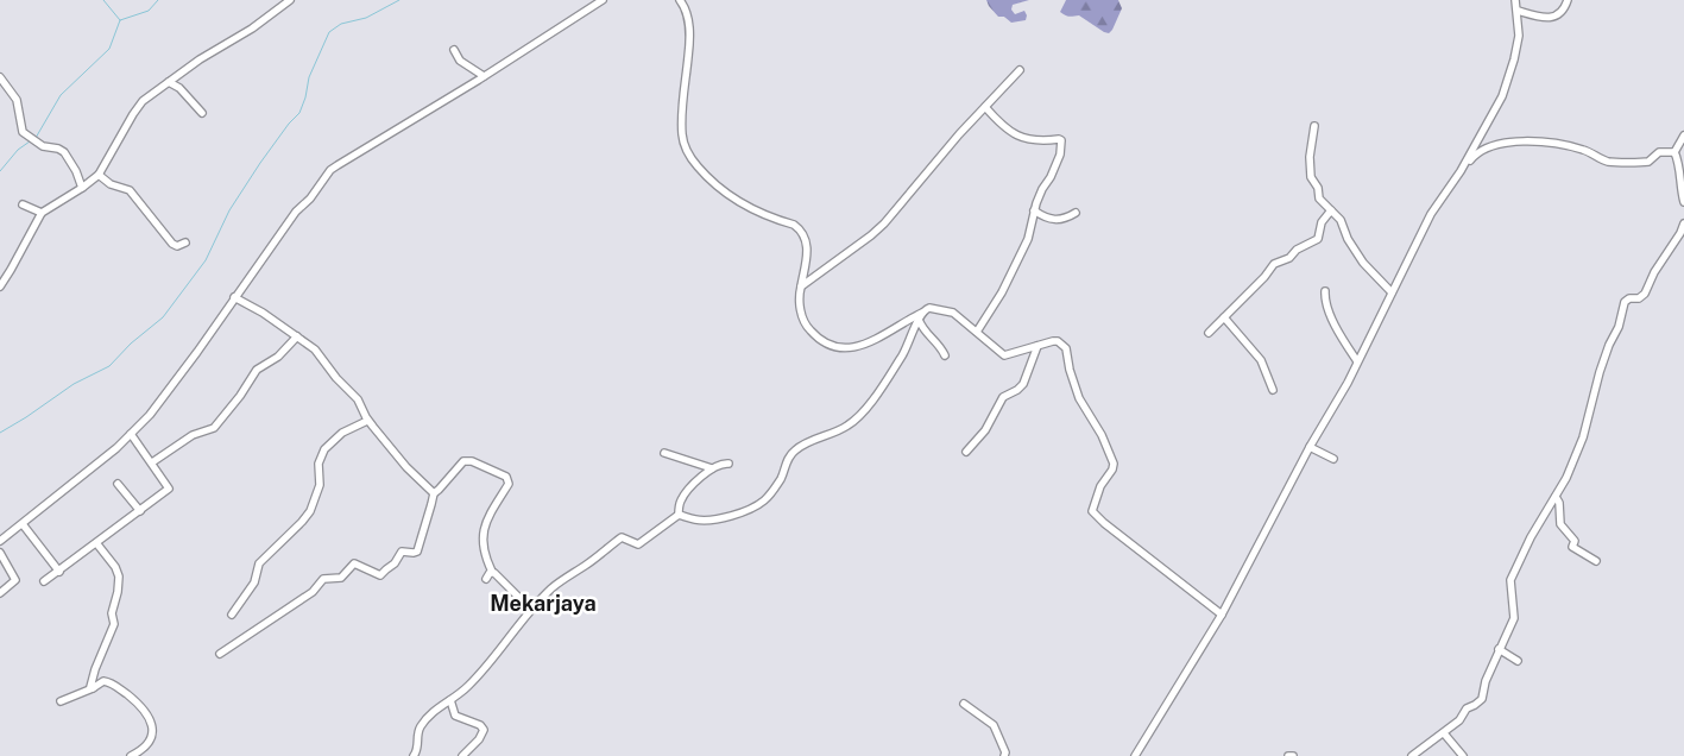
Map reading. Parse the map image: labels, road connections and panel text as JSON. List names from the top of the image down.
{
  "districts": ["Mekarjaya"]
}
